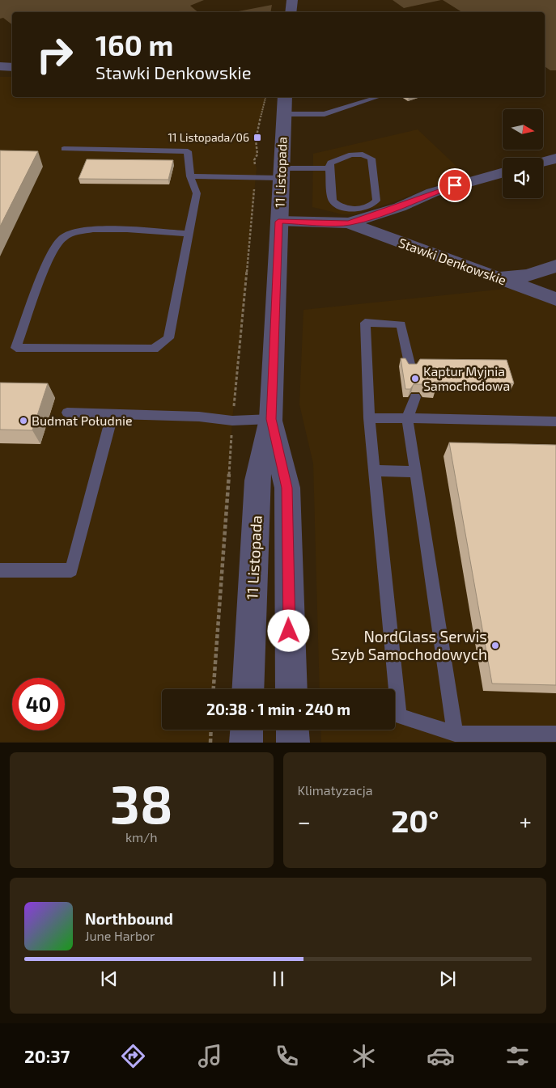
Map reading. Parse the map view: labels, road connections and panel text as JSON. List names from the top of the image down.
{
  "streets": {
    "street": ["11 Listopada", "Stawki Denkowskie"]
  },
  "crossings": [
    ["11 Listopada", "Stawki Denkowskie"]
  ],
  "places": {
    "transit": ["11 Listopada/06"],
    "other": ["Kaptur Myjnia Samochodowa", "Budmat Południe", "NordGlass Serwis Szyb Samochodowych"]
  },
  "north": "right",
  "page": {
    "turn": ["160 m", "Stawki Denkowskie"],
    "limit": "40",
    "trip": "20:38 · 1 min · 240 m",
    "tile": [
      ["38", "km/h"],
      "Klimatyzacja"
    ],
    "heat": ["−", "20°", "+"],
    "song": ["Northbound", "June Harbor"],
    "tabs": "20:37"
  }
}
